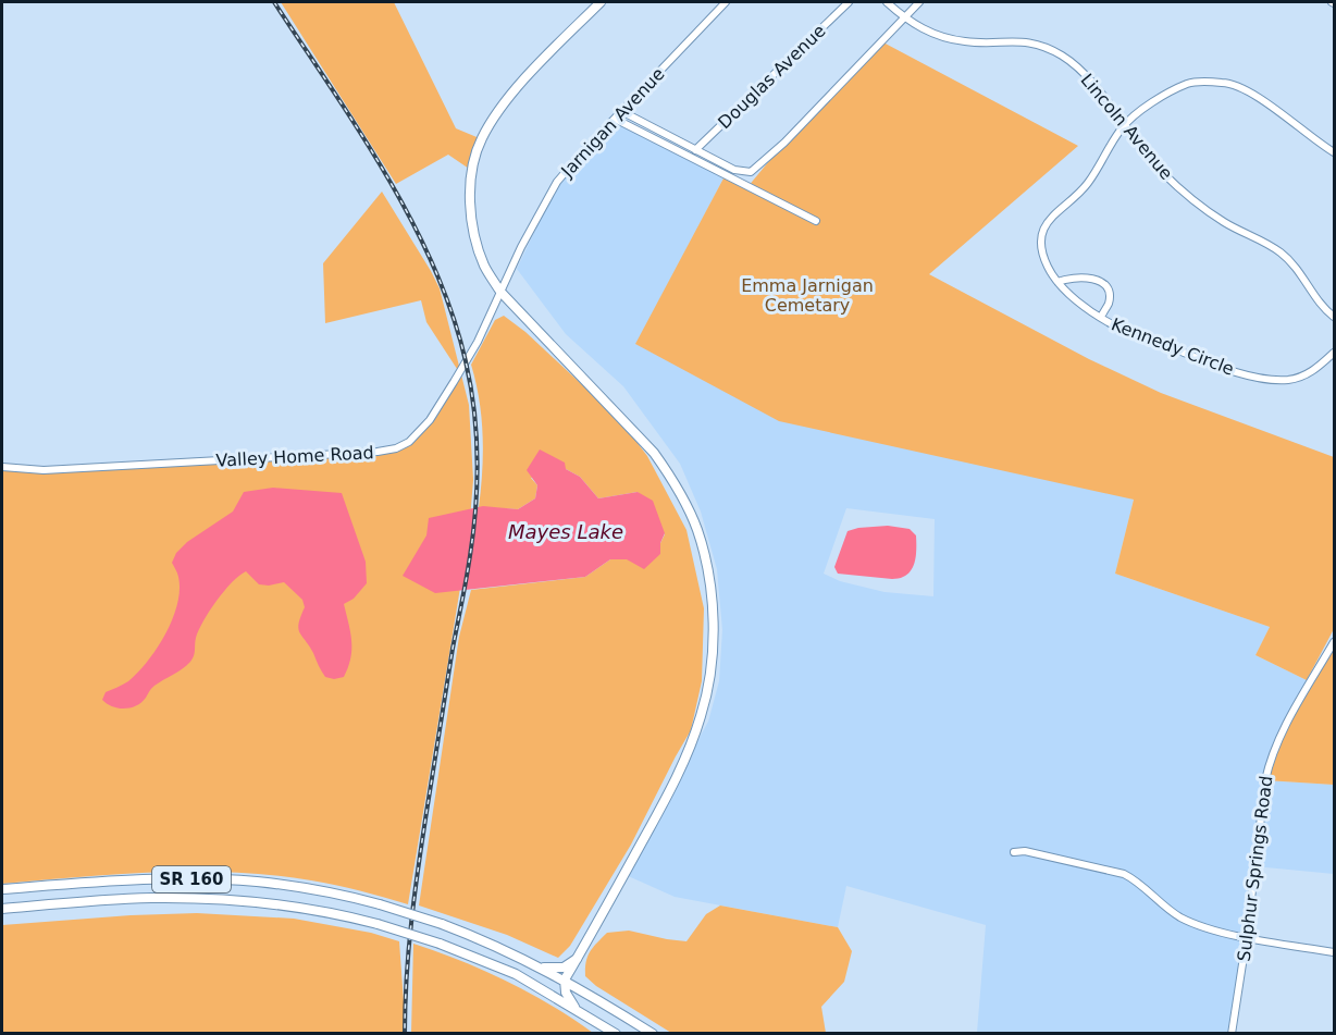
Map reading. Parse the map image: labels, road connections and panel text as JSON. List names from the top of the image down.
{
  "streets": {
    "highway": ["SR 160"],
    "street": [
      "Douglas Avenue",
      "Jarnigan Avenue",
      "Lincoln Avenue",
      "Kennedy Circle",
      "Valley Home Road",
      "Sulphur Springs Road"
    ]
  },
  "crossings": [
    ["Jarnigan Avenue", "Valley Home Road"],
    ["Lincoln Avenue", "Kennedy Circle"]
  ],
  "water": ["Mayes Lake"],
  "parks": ["Emma Jarnigan Cemetary"]
}
